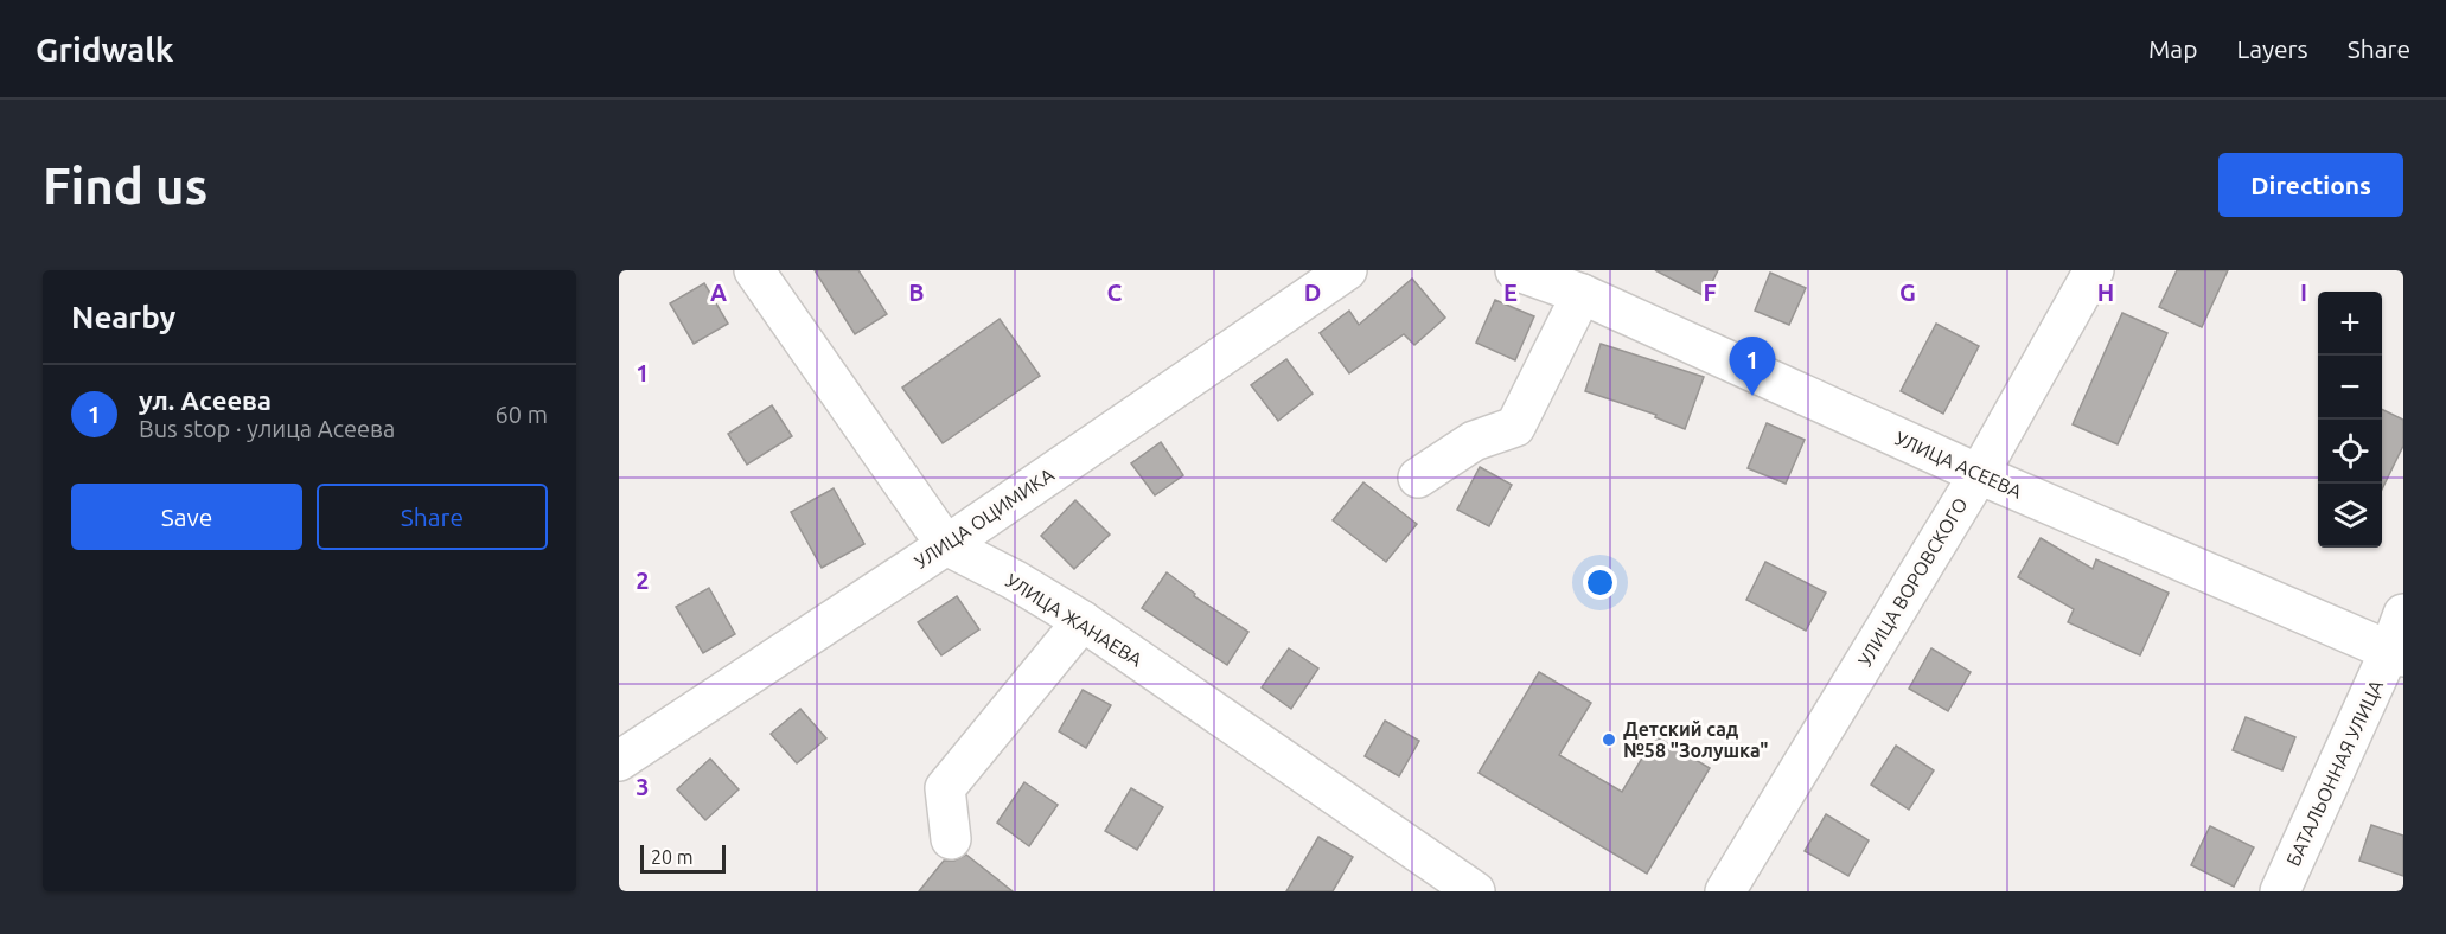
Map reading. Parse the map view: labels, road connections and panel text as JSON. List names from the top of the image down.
{
  "streets": {
    "street": [
      "УЛИЦА АСЕЕВА",
      "УЛИЦА ОЦИМИКА",
      "УЛИЦА ВОРОВСКОГО",
      "УЛИЦА ЖАНАЕВА",
      "БАТАЛЬОННАЯ УЛИЦА"
    ]
  },
  "crossings": [
    ["УЛИЦА АСЕЕВА", "УЛИЦА ВОРОВСКОГО"],
    ["УЛИЦА АСЕЕВА", "БАТАЛЬОННАЯ УЛИЦА"],
    ["УЛИЦА ОЦИМИКА", "УЛИЦА ЖАНАЕВА"]
  ],
  "places": ["Детский сад №58 \"Золушка\""],
  "scale_bar": "20 m",
  "page": {
    "header": "Gridwalk",
    "nav": ["Map", "Layers", "Share"],
    "buttons": [
      "Directions",
      ["Save", "Share"]
    ],
    "title": "Find us",
    "heading": "Nearby",
    "map_buttons": ["+", "−"],
    "pins": "1",
    "list": [
      {
        "mark": "1",
        "name": "ул. Асеева",
        "note": "Bus stop · улица Асеева",
        "value": "60 m"
      }
    ],
    "scale": "20 m"
  },
  "grid": {
    "columns": [
      "A",
      "B",
      "C",
      "D",
      "E",
      "F",
      "G",
      "H",
      "I"
    ],
    "rows": ["1", "2", "3"]
  }
}
